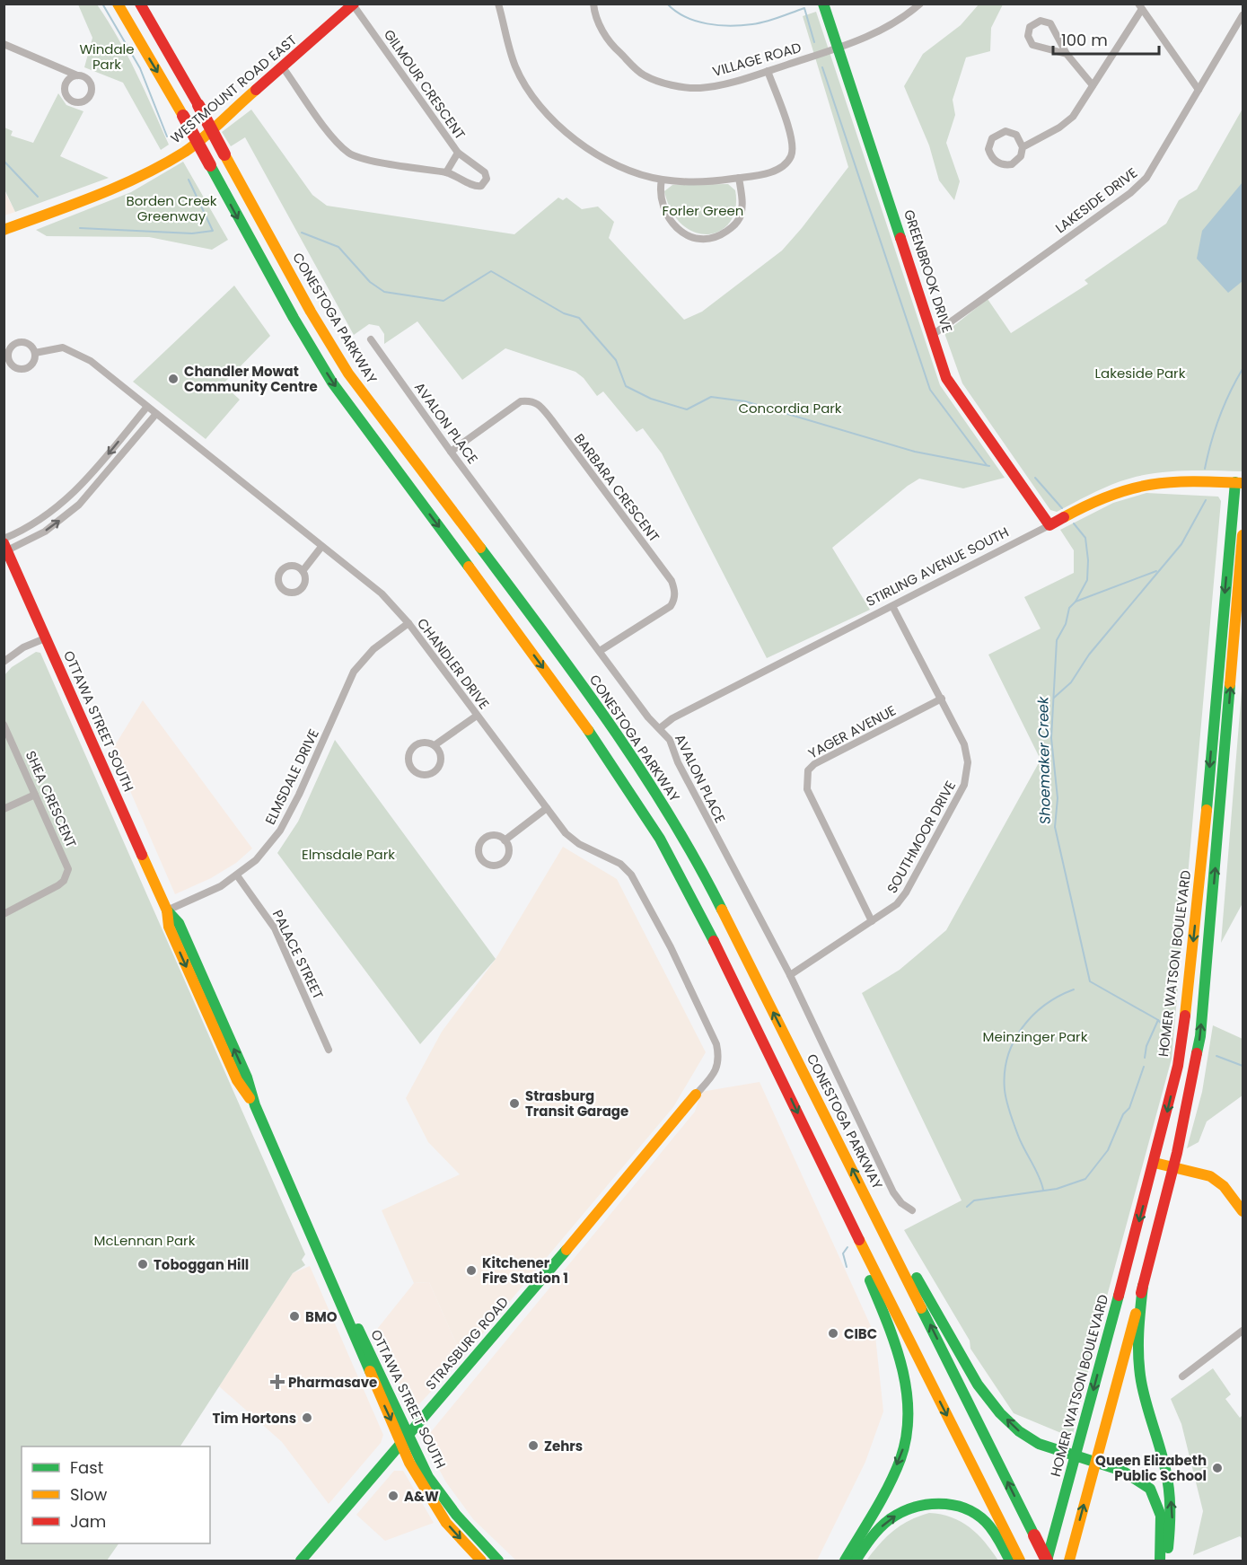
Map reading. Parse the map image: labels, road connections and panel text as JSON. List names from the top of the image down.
{
  "streets": {
    "main road": [
      "WESTMOUNT ROAD EAST",
      "GREENBROOK DRIVE",
      "CONESTOGA PARKWAY",
      "STIRLING AVENUE SOUTH",
      "OTTAWA STREET SOUTH",
      "HOMER WATSON BOULEVARD",
      "STRASBURG ROAD"
    ],
    "street": [
      "VILLAGE ROAD",
      "GILMOUR CRESCENT",
      "LAKESIDE DRIVE",
      "AVALON PLACE",
      "BARBARA CRESCENT",
      "CHANDLER DRIVE",
      "YAGER AVENUE",
      "ELMSDALE DRIVE",
      "SHEA CRESCENT",
      "SOUTHMOOR DRIVE",
      "PALACE STREET"
    ]
  },
  "crossings": [
    ["VILLAGE ROAD", "GREENBROOK DRIVE"],
    ["GILMOUR CRESCENT", "WESTMOUNT ROAD EAST"],
    ["LAKESIDE DRIVE", "GREENBROOK DRIVE"],
    ["GREENBROOK DRIVE", "STIRLING AVENUE SOUTH"],
    ["CONESTOGA PARKWAY", "HOMER WATSON BOULEVARD"],
    ["AVALON PLACE", "BARBARA CRESCENT"],
    ["AVALON PLACE", "STIRLING AVENUE SOUTH"],
    ["AVALON PLACE", "SOUTHMOOR DRIVE"],
    ["STIRLING AVENUE SOUTH", "SOUTHMOOR DRIVE"],
    ["STIRLING AVENUE SOUTH", "HOMER WATSON BOULEVARD"],
    ["CHANDLER DRIVE", "ELMSDALE DRIVE"],
    ["CHANDLER DRIVE", "STRASBURG ROAD"],
    ["OTTAWA STREET SOUTH", "ELMSDALE DRIVE"],
    ["OTTAWA STREET SOUTH", "STRASBURG ROAD"],
    ["YAGER AVENUE", "SOUTHMOOR DRIVE"],
    ["ELMSDALE DRIVE", "PALACE STREET"]
  ],
  "water": ["Shoemaker Creek"],
  "parks": [
    "Windale Park",
    "Borden Creek Greenway",
    "Forler Green",
    "Lakeside Park",
    "Concordia Park",
    "Elmsdale Park",
    "Meinzinger Park",
    "McLennan Park"
  ],
  "places": {
    "other": [
      "Chandler Mowat Community Centre",
      "Strasburg Transit Garage",
      "Toboggan Hill",
      "Kitchener Fire Station 1",
      "BMO",
      "CIBC",
      "Tim Hortons",
      "Zehrs",
      "Queen Elizabeth Public School",
      "A&W"
    ],
    "health": ["Pharmasave"]
  },
  "legend": ["Fast", "Slow", "Jam"],
  "scale_bar": "100 m"
}
